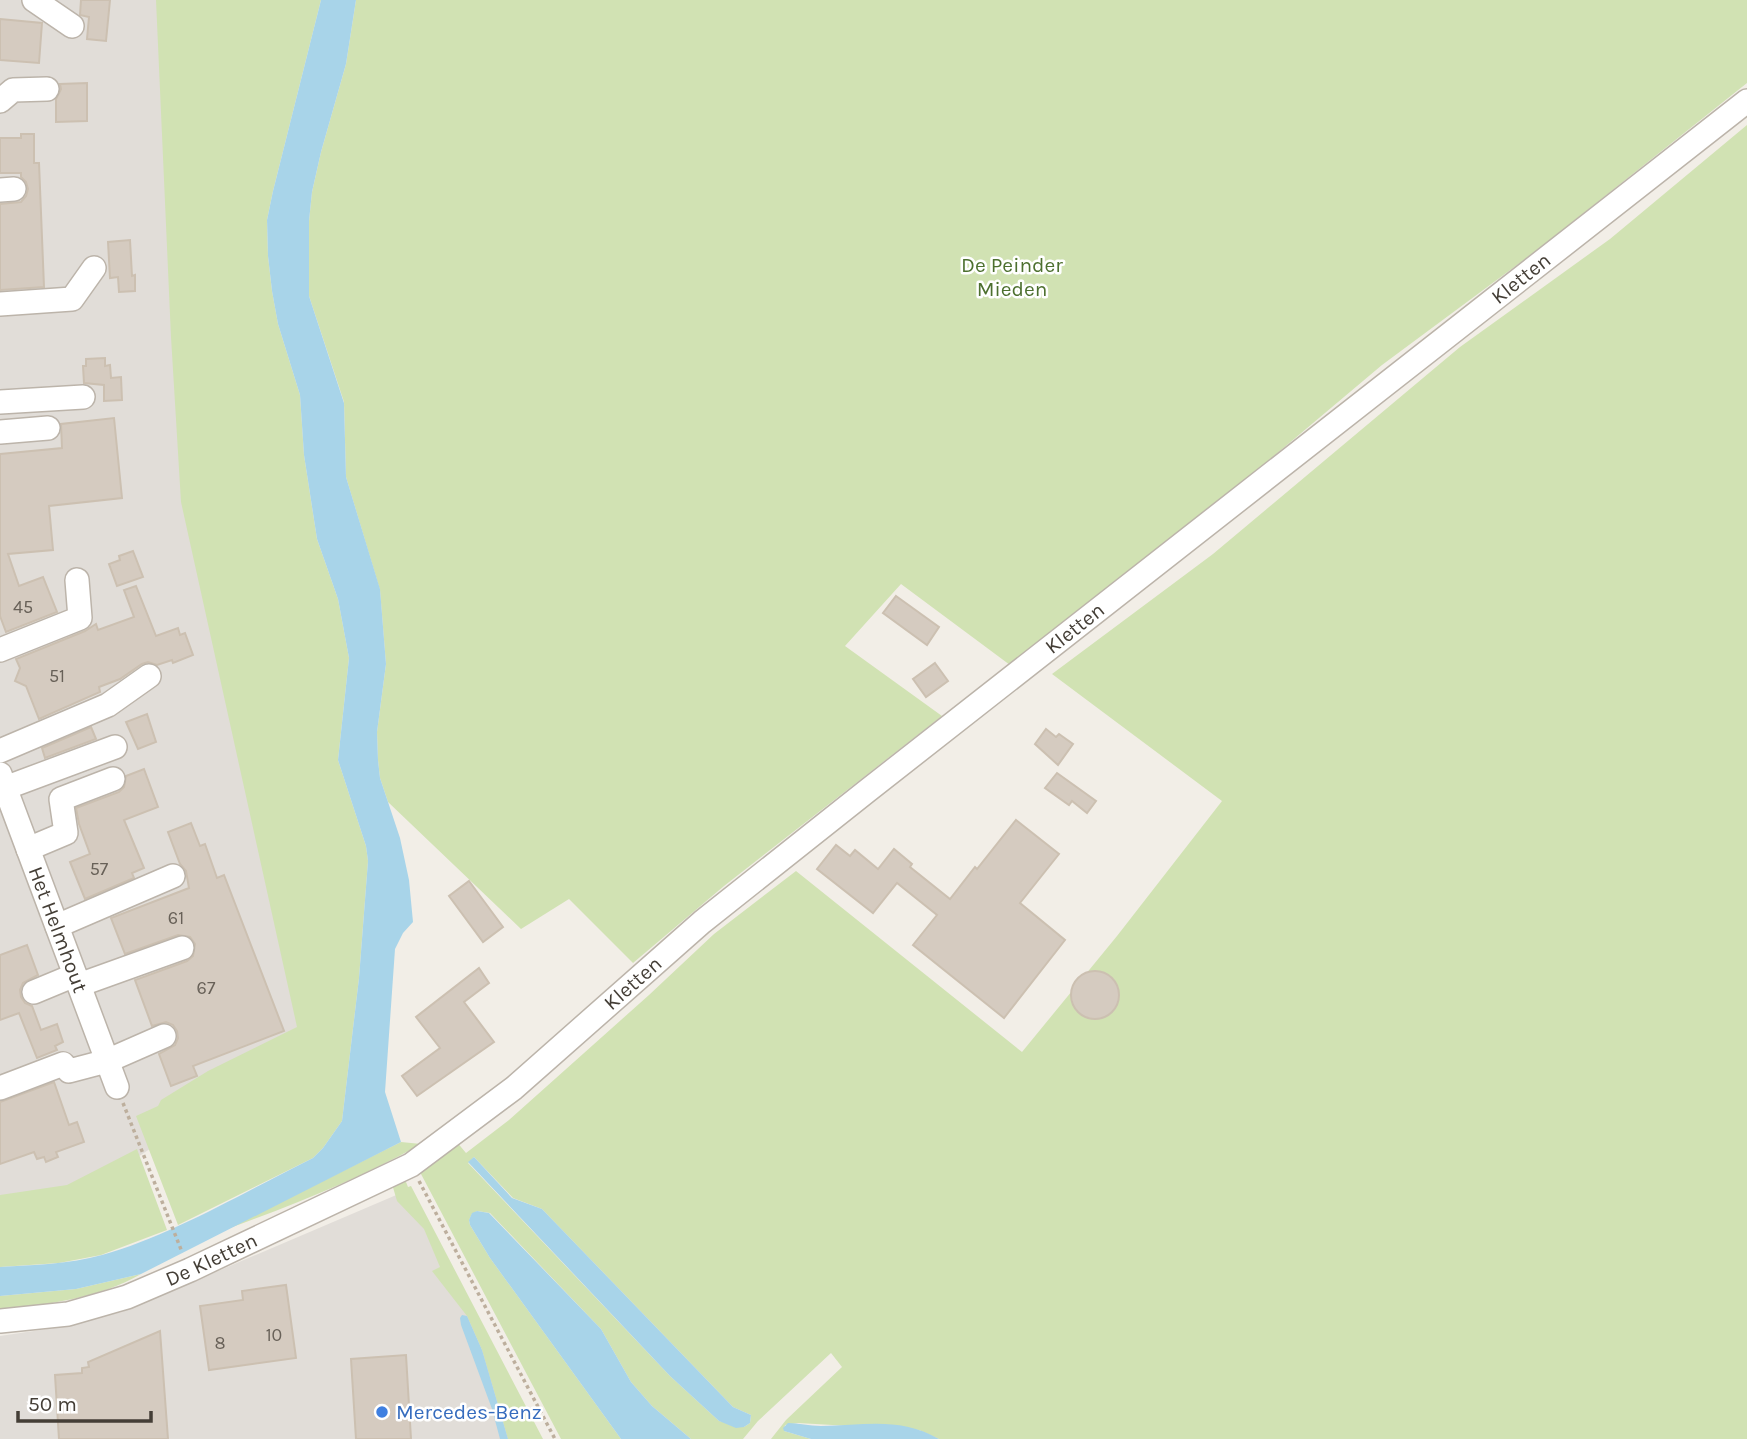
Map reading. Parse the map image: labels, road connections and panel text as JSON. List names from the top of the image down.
{
  "streets": {
    "street": ["Kletten", "Het Helmhout", "De Kletten"]
  },
  "crossings": [
    ["Kletten", "De Kletten"]
  ],
  "parks": ["De Peinder Mieden"],
  "places": ["Mercedes-Benz"],
  "house_numbers": [
    "45",
    "51",
    "57",
    "61",
    "67",
    "10",
    "8"
  ],
  "scale_bar": "50 m"
}
